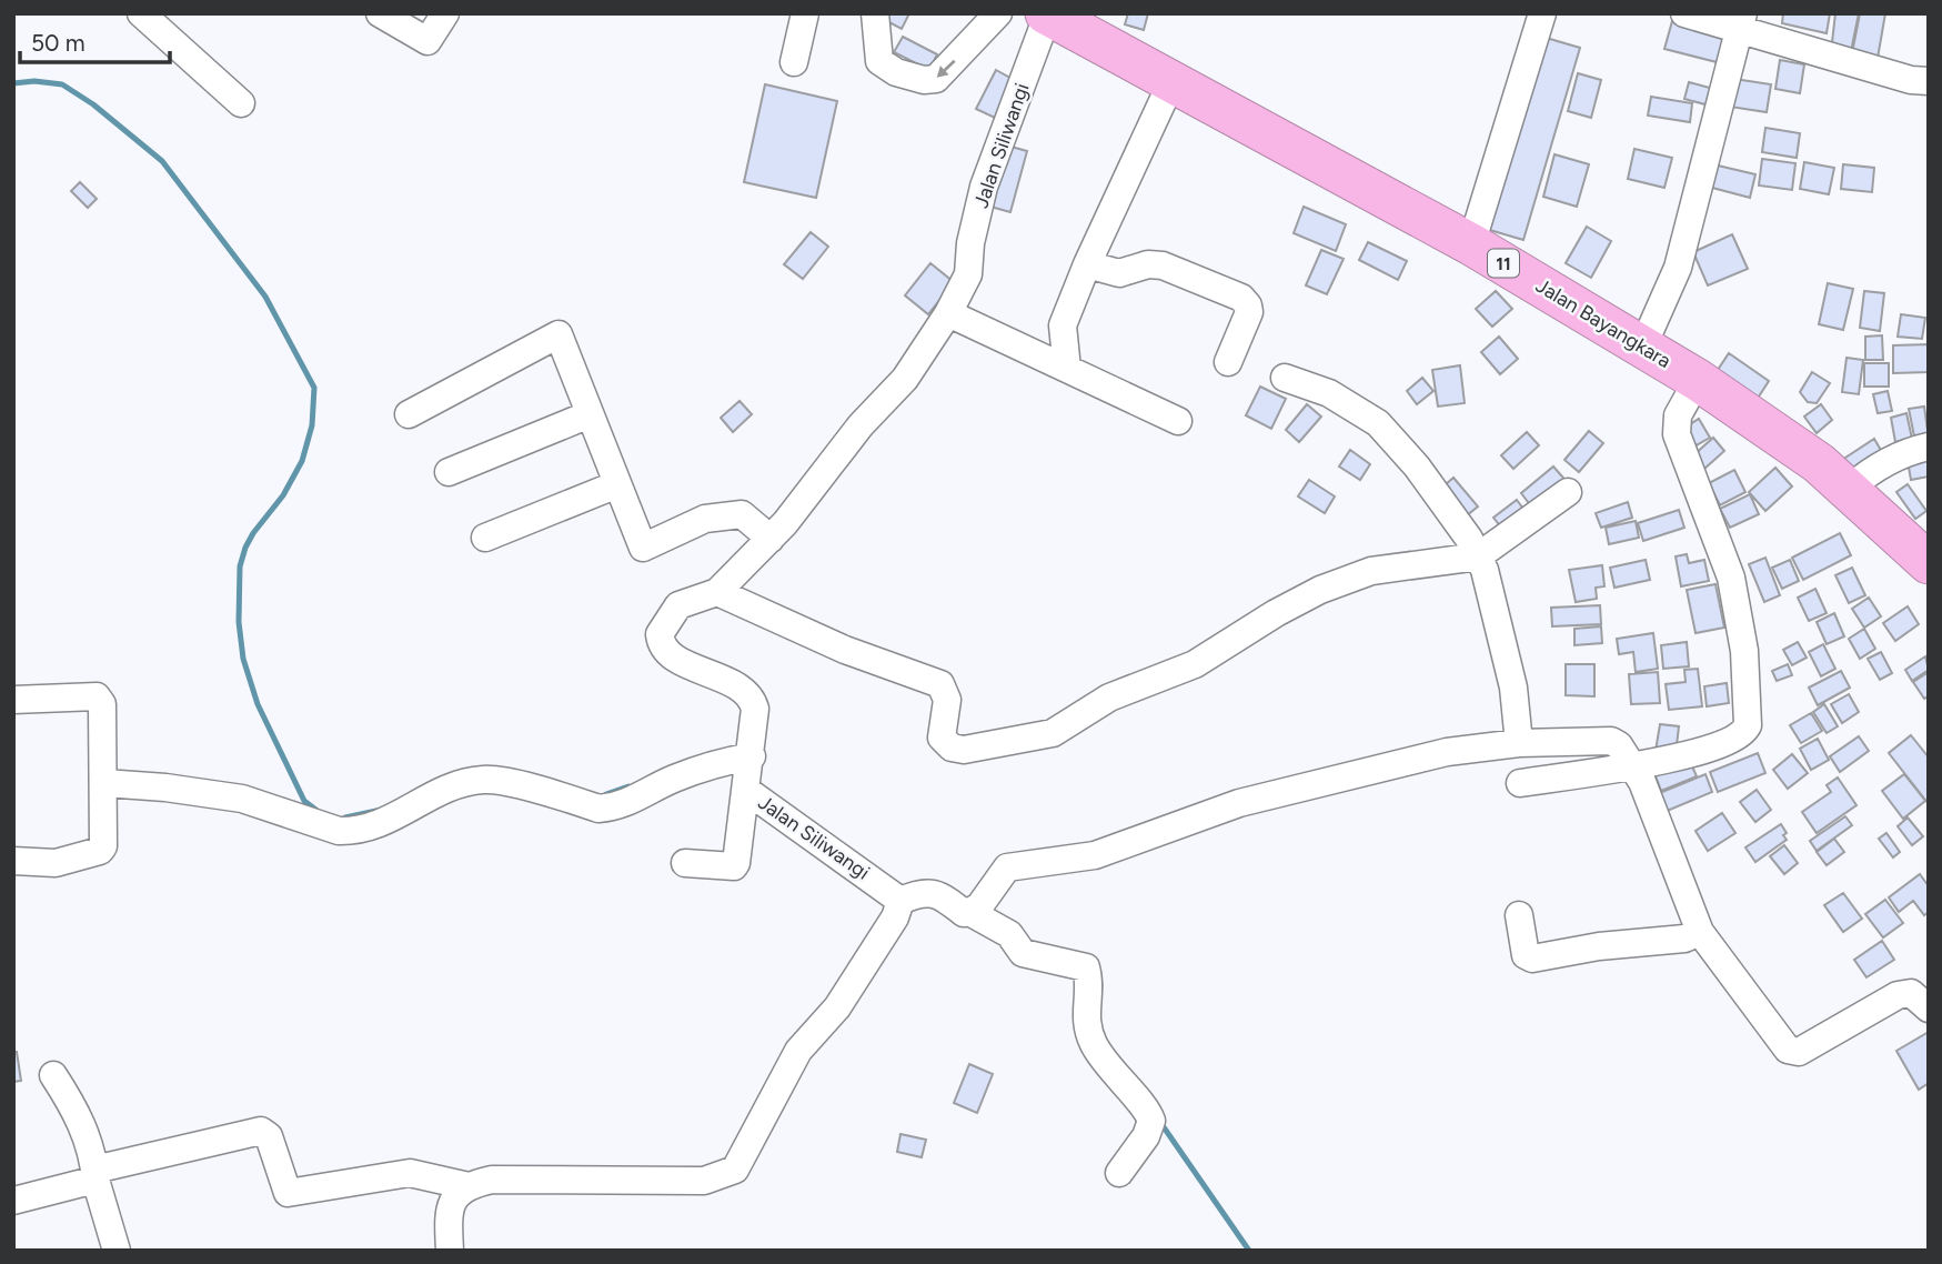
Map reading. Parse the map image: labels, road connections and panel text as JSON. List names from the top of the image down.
{
  "streets": {
    "highway": ["11", "Jalan Bayangkara"],
    "street": ["Jalan Siliwangi"]
  },
  "crossings": [
    ["Jalan Siliwangi", "Jalan Bayangkara"]
  ],
  "scale_bar": "50 m"
}
